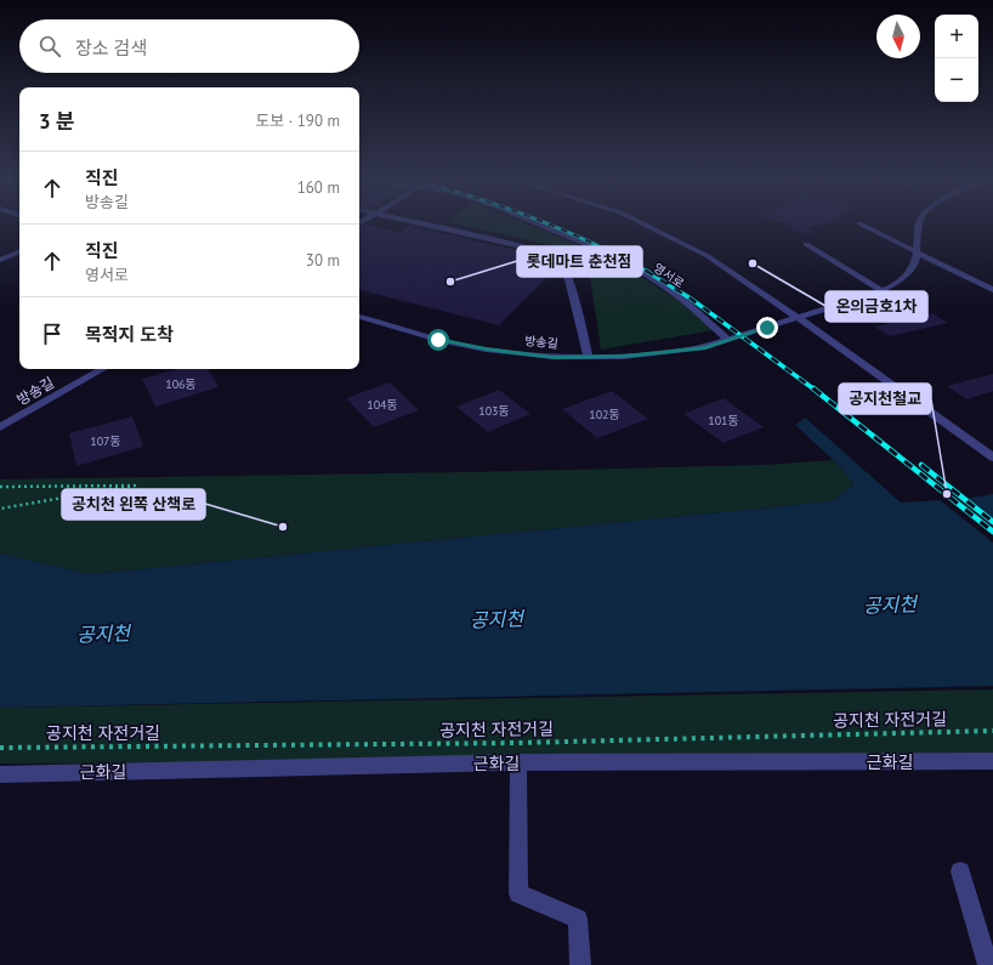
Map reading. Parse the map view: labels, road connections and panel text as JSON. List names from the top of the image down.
{
  "streets": {
    "street": ["영서로", "방송길", "근화길"],
    "path": ["공지천 자전거길"]
  },
  "crossings": [
    ["영서로", "방송길"]
  ],
  "water": ["공지천"],
  "places": [
    "온의금호1차",
    "롯데마트 춘천점",
    "공지천철교",
    "공치천 왼쪽 산책로"
  ],
  "house_numbers": [
    "106동",
    "104동",
    "103동",
    "102동",
    "101동",
    "107동"
  ],
  "north": "bottom",
  "page": {
    "map_buttons": ["+", "−"],
    "search": "장소 검색",
    "heading": ["3 분", "도보 · 190 m"],
    "list": [
      ["직진", "방송길", "160 m"],
      ["직진", "영서로", "30 m"],
      "목적지 도착"
    ]
  }
}
